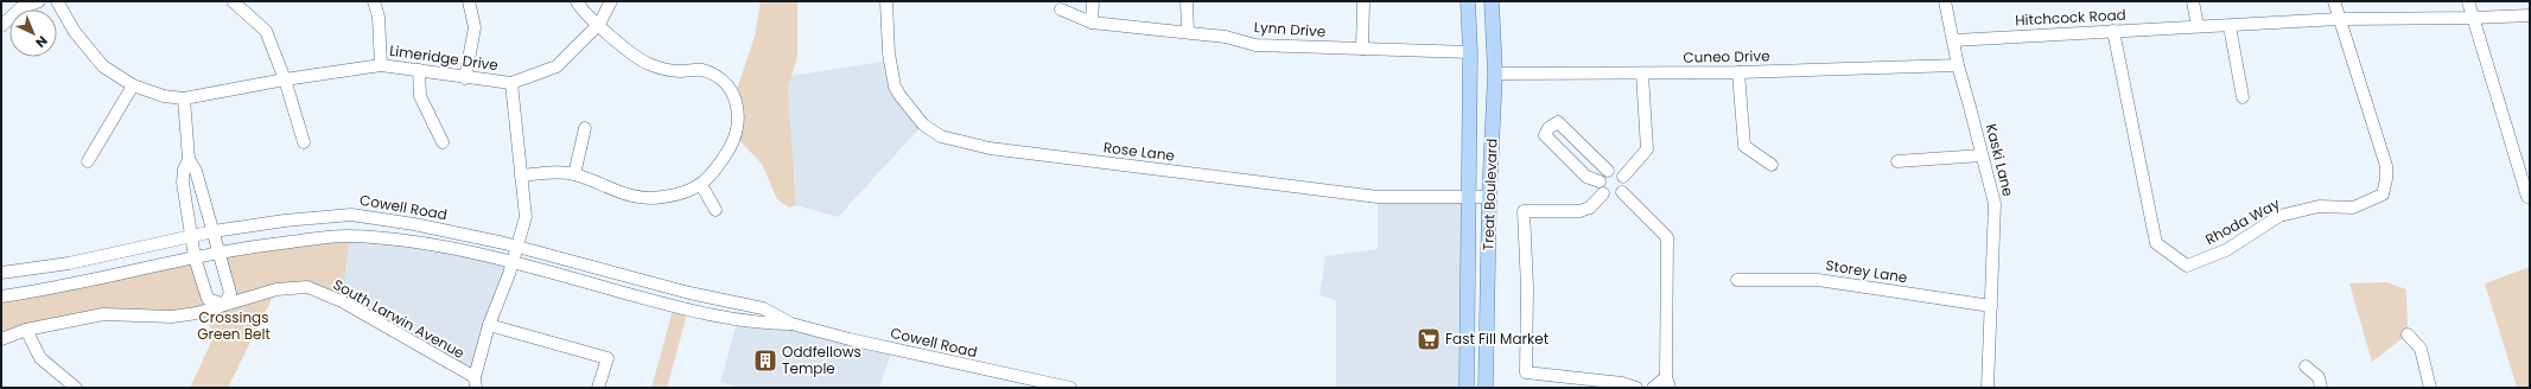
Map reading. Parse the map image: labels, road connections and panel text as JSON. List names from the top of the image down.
{
  "streets": {
    "main road": ["Treat Boulevard"],
    "street": [
      "Hitchcock Road",
      "Lynn Drive",
      "Cuneo Drive",
      "Limeridge Drive",
      "Rose Lane",
      "Kaski Lane",
      "Cowell Road",
      "Rhoda Way",
      "Storey Lane",
      "South Larwin Avenue"
    ]
  },
  "crossings": [
    ["Hitchcock Road", "Kaski Lane"],
    ["Hitchcock Road", "Rhoda Way"],
    ["Lynn Drive", "Treat Boulevard"],
    ["Cuneo Drive", "Kaski Lane"],
    ["Cuneo Drive", "Treat Boulevard"],
    ["Rose Lane", "Treat Boulevard"],
    ["Kaski Lane", "Storey Lane"]
  ],
  "parks": ["Crossings Green Belt"],
  "places": {
    "supermarket": ["Fast Fill Market"],
    "building": ["Oddfellows Temple"]
  },
  "north": "bottom right"
}
